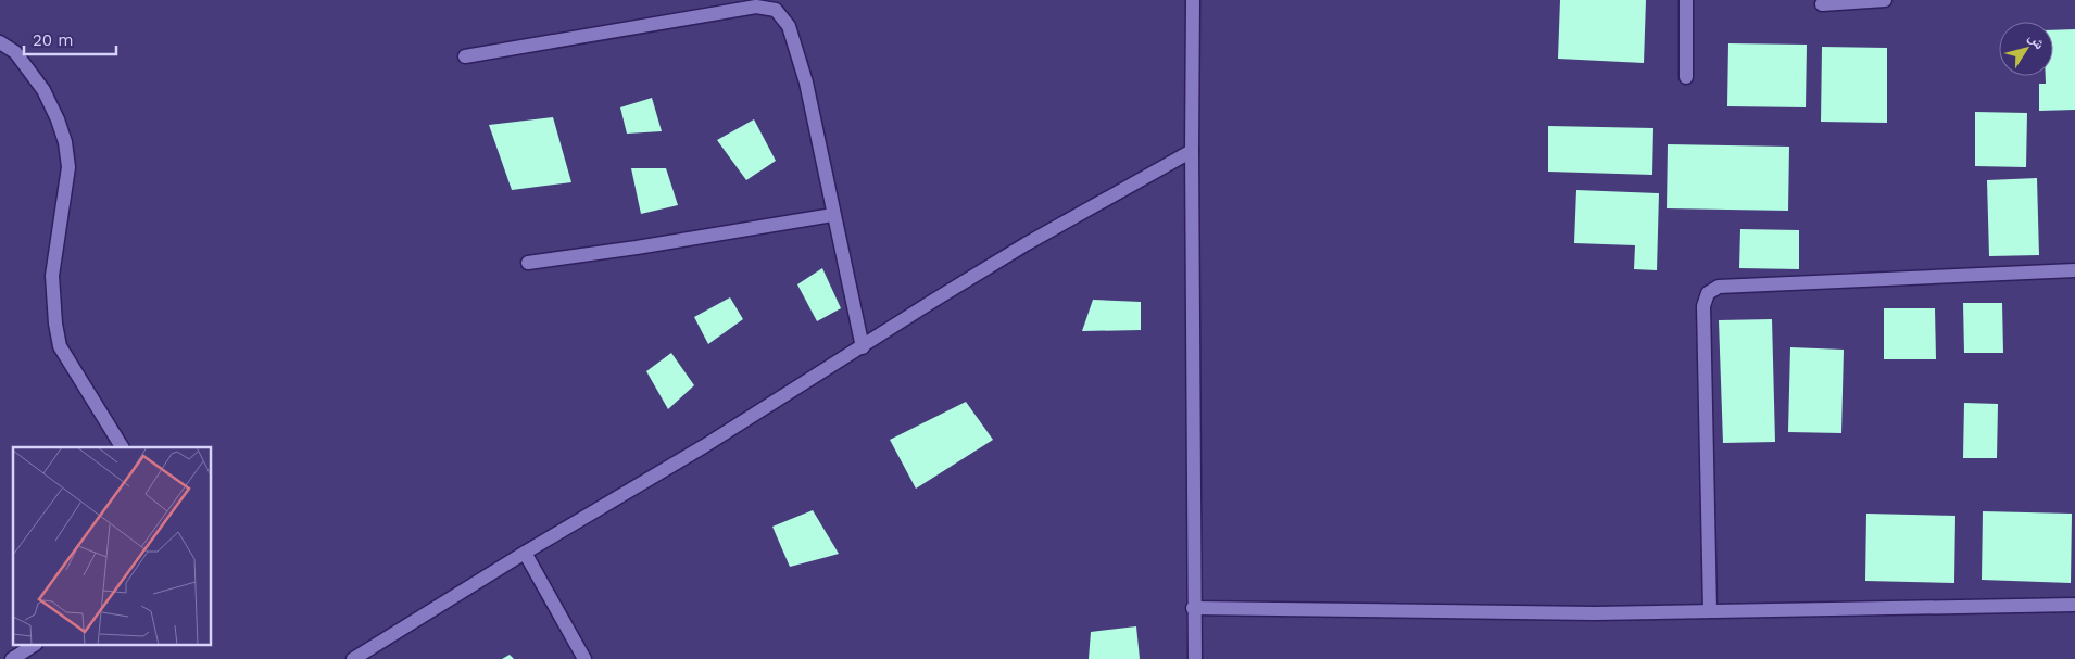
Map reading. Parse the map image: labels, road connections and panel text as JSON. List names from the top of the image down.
{
  "scale_bar": "20 m",
  "north": "top right"
}
